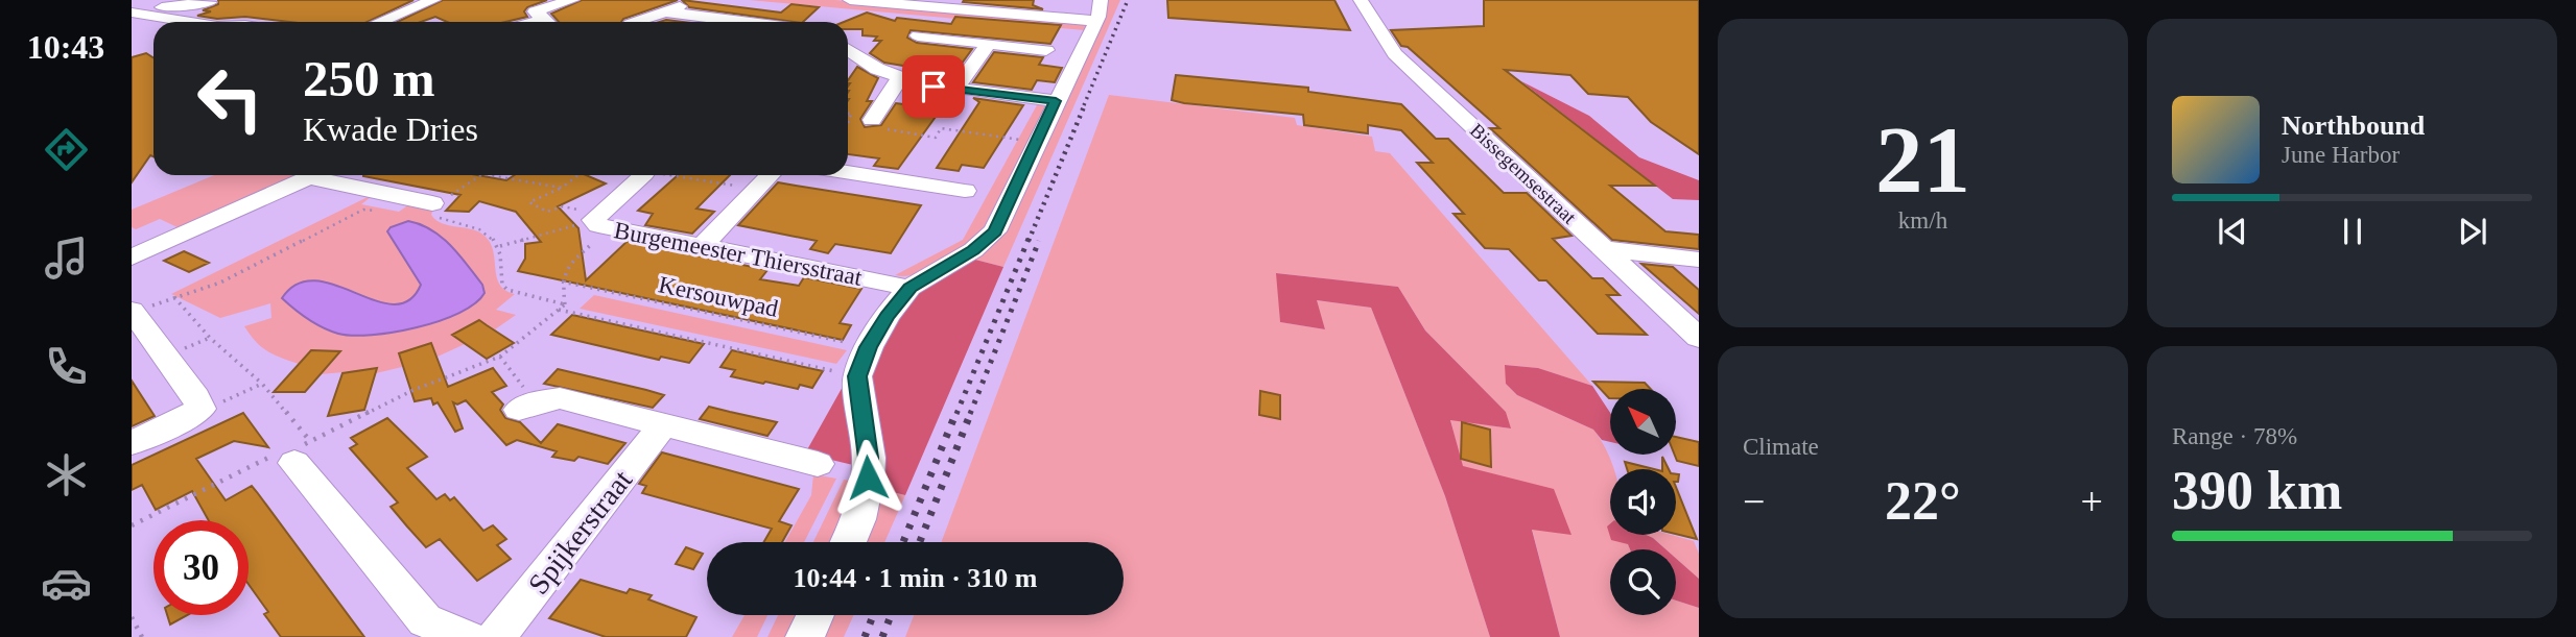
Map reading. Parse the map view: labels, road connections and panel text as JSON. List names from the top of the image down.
{
  "streets": {
    "street": ["Bissegemsestraat", "Burgemeester Thiersstraat", "Spijkerstraat"],
    "path": ["Kersouwpad"]
  },
  "north": "top left",
  "page": {
    "tabs": "10:43",
    "tile": [
      ["21", "km/h"],
      "Climate",
      ["Range · 78%", "390 km"]
    ],
    "turn": ["250 m", "Kwade Dries"],
    "song": ["Northbound", "June Harbor"],
    "heat": ["−", "22°", "+"],
    "limit": "30",
    "trip": "10:44 · 1 min · 310 m"
  }
}
